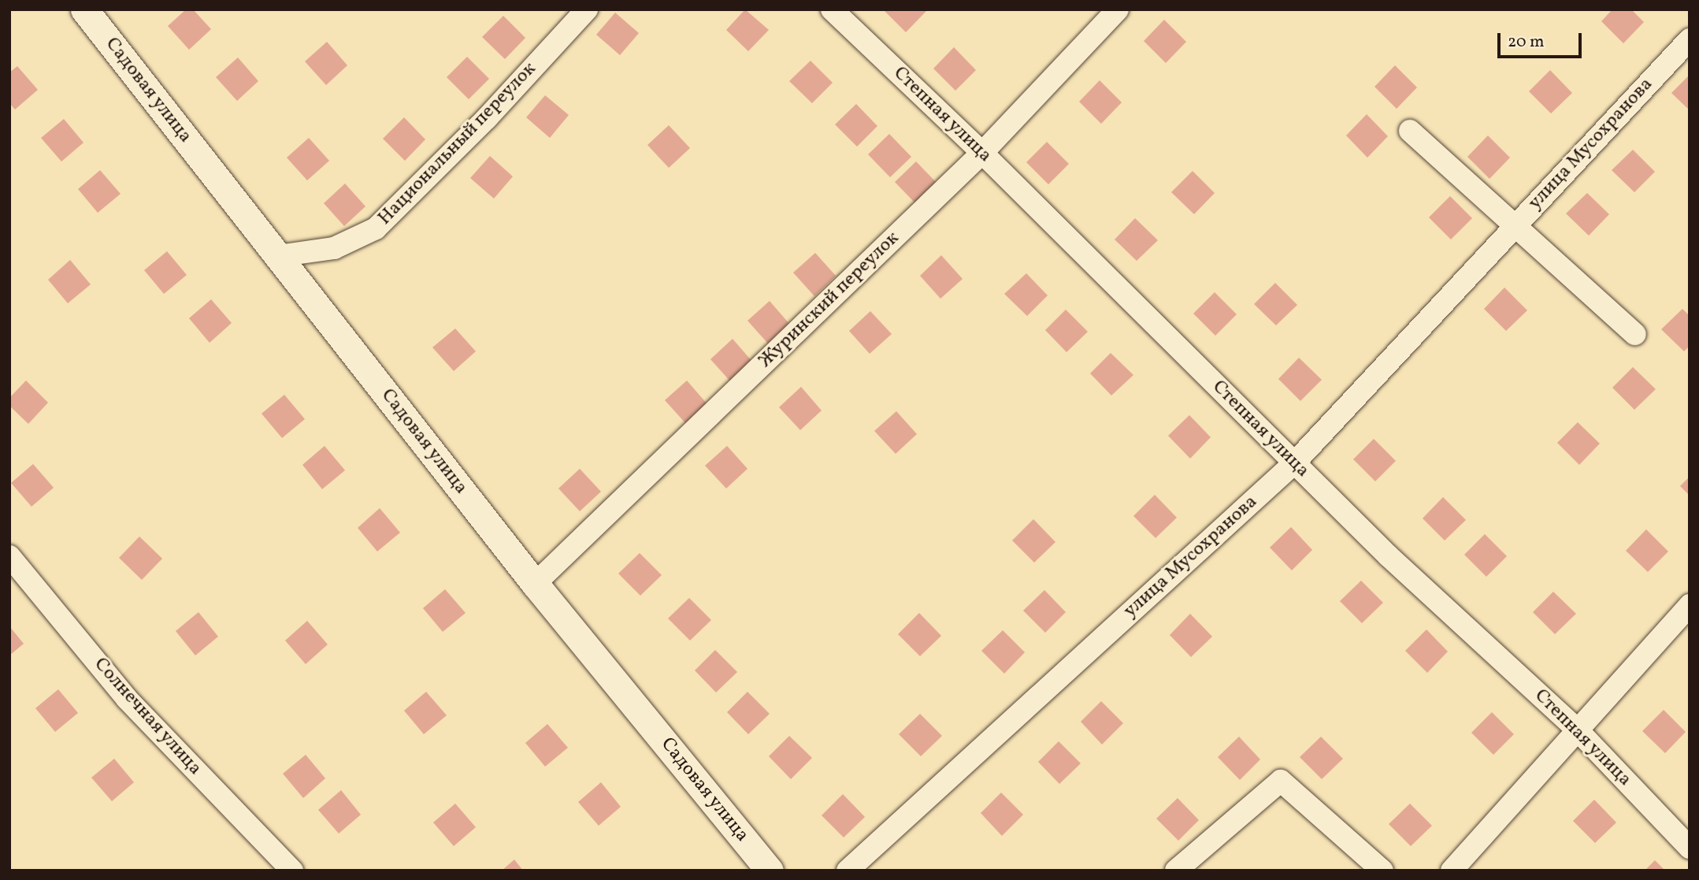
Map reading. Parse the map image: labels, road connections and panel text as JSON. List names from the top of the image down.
{
  "streets": {
    "street": [
      "Садовая улица",
      "Степная улица",
      "Национальный переулок",
      "улица Мусохранова",
      "Журинский переулок",
      "Солнечная улица"
    ]
  },
  "crossings": [
    ["Садовая улица", "Национальный переулок"],
    ["Садовая улица", "Журинский переулок"],
    ["Степная улица", "улица Мусохранова"],
    ["Степная улица", "Журинский переулок"]
  ],
  "scale_bar": "20 m"
}
